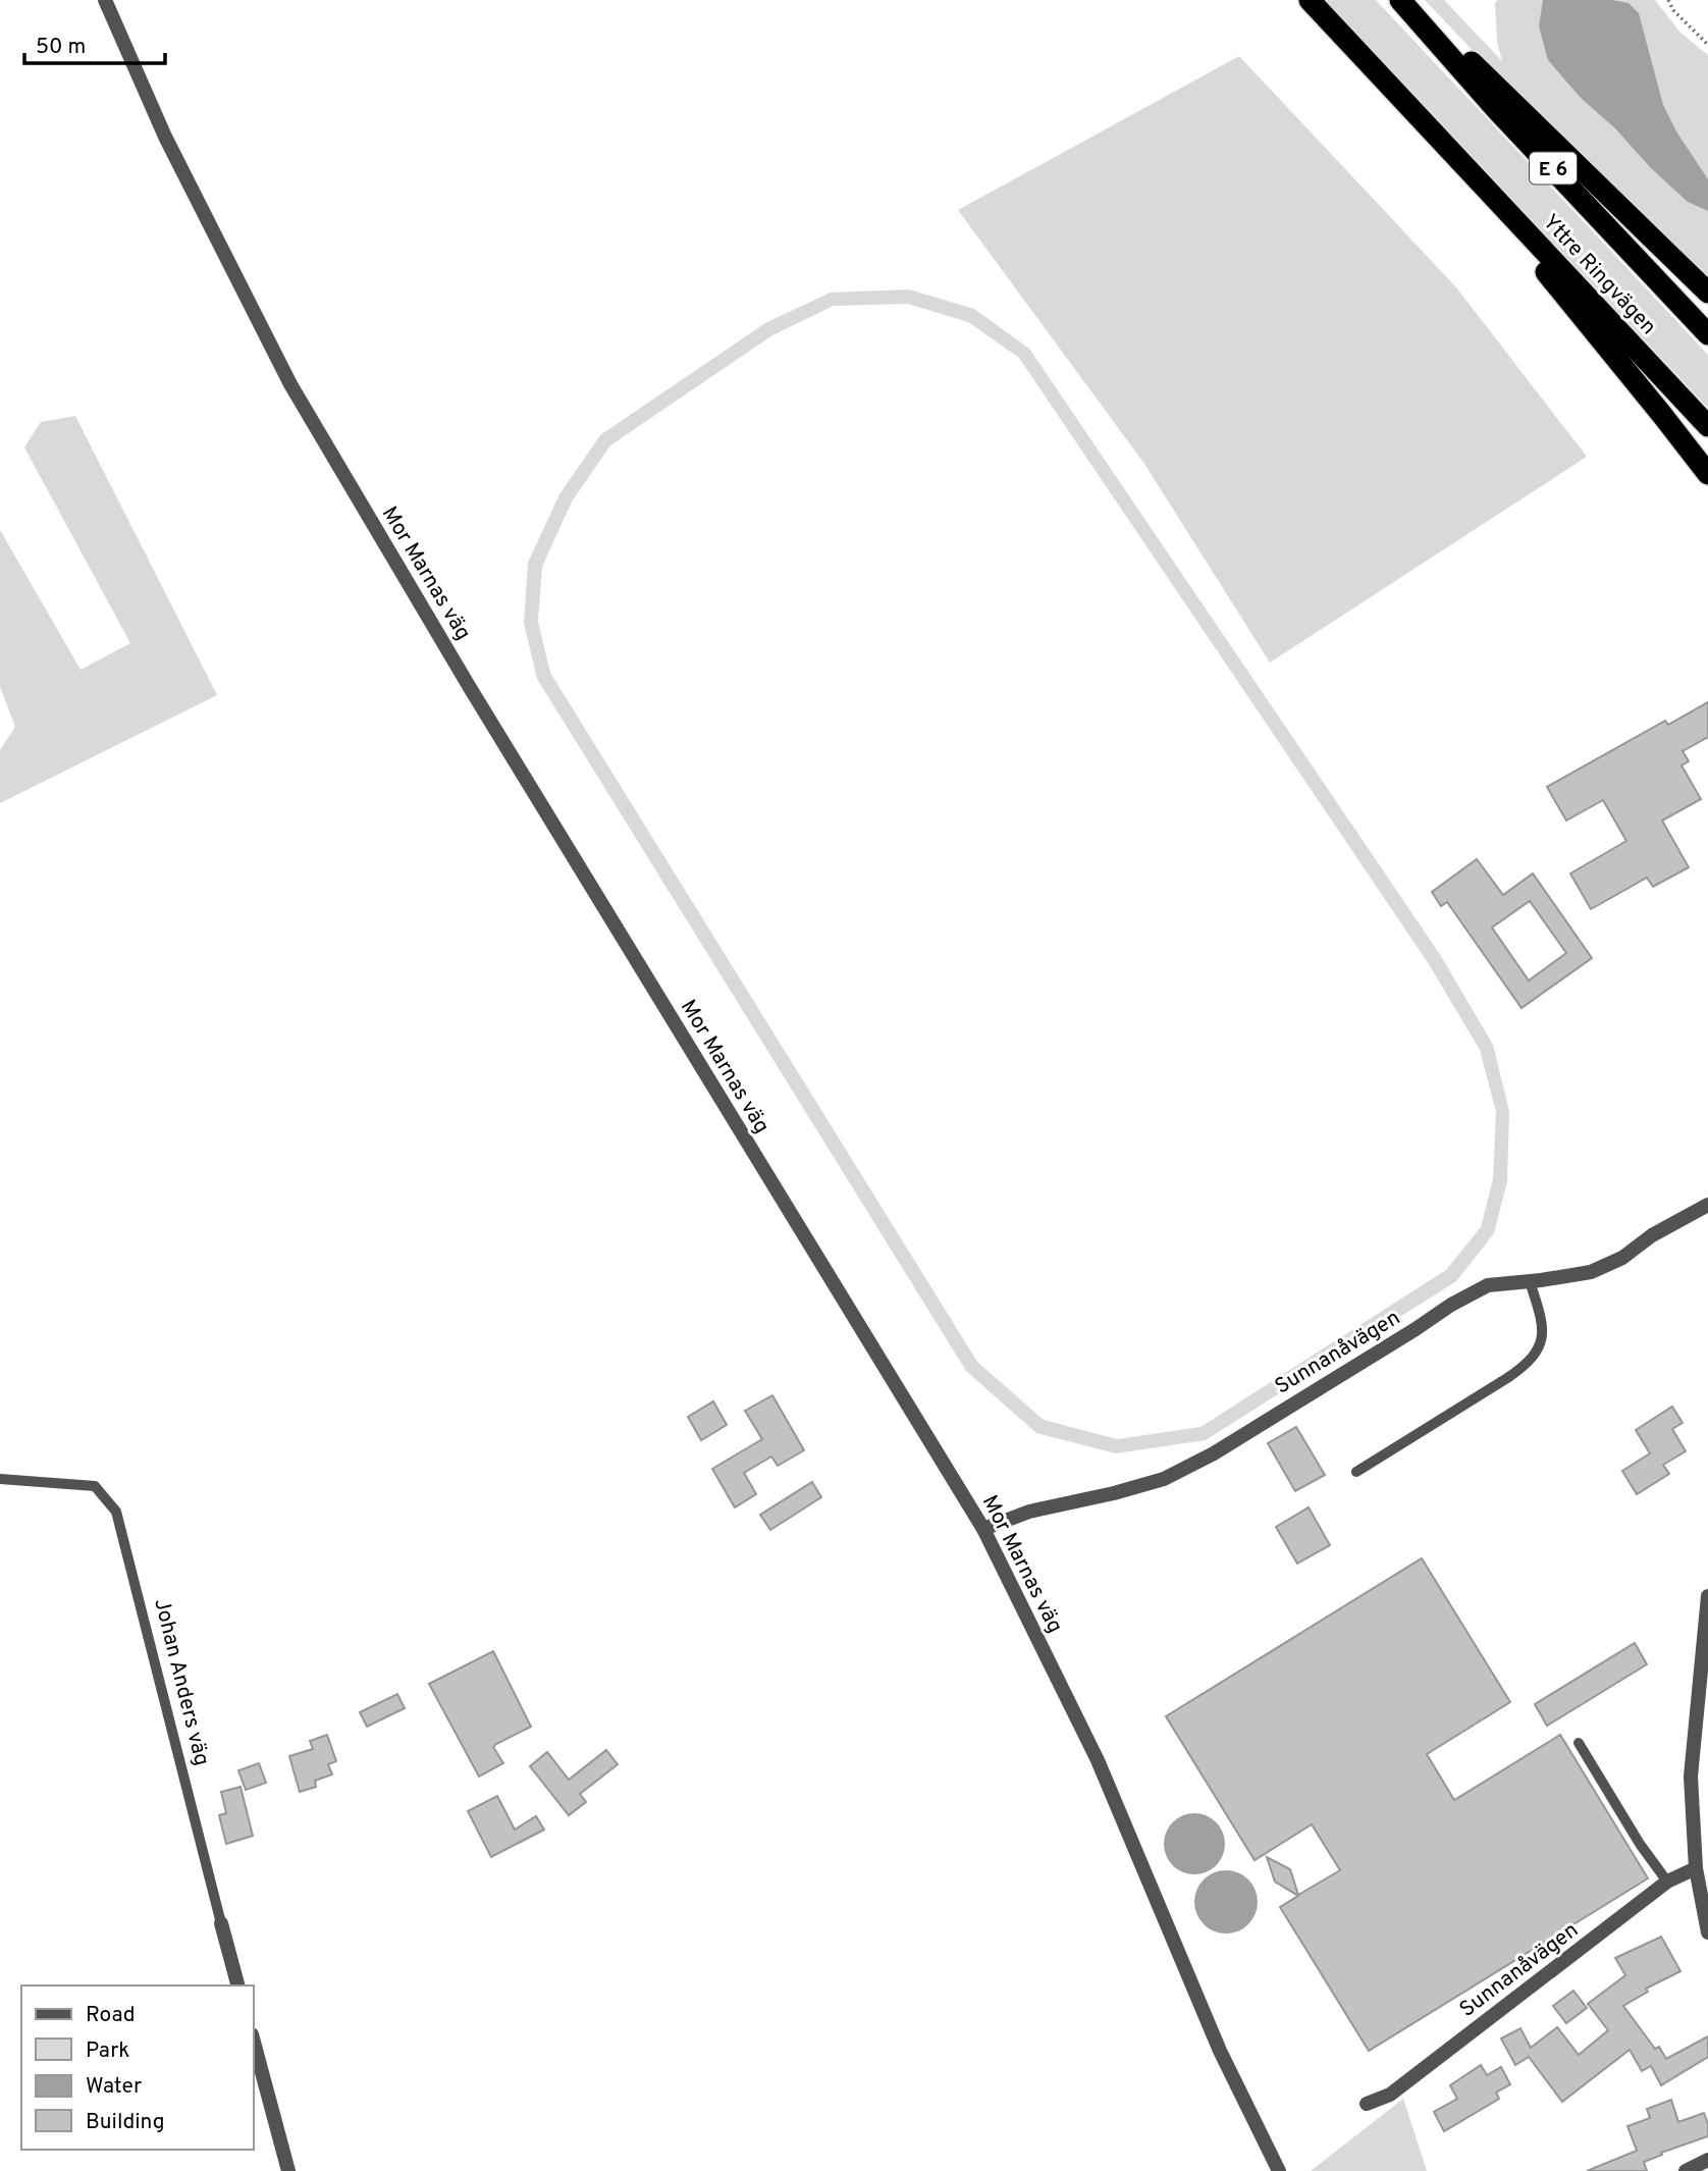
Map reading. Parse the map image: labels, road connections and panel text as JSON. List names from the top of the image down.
{
  "streets": {
    "highway": ["E 6", "Yttre Ringvägen"],
    "street": ["Mor Marnas väg", "Sunnanåvägen", "Johan Anders väg"]
  },
  "crossings": [
    ["Mor Marnas väg", "Sunnanåvägen"]
  ],
  "legend": [
    "Road",
    "Park",
    "Water",
    "Building"
  ],
  "scale_bar": "50 m"
}
